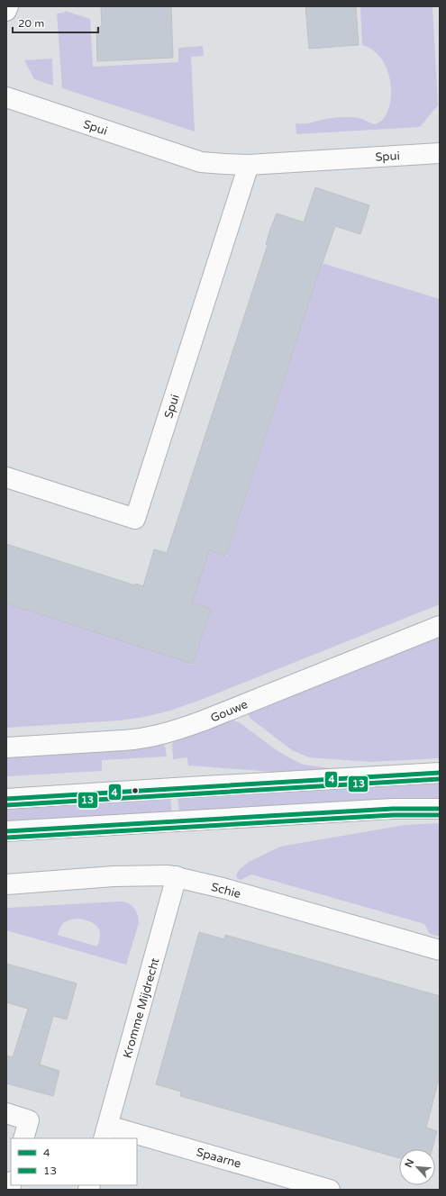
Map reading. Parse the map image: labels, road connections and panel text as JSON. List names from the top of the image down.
{
  "streets": {
    "street": [
      "Spui",
      "Gouwe",
      "Schie",
      "Kromme Mijdrecht",
      "Spaarne"
    ]
  },
  "crossings": [
    ["Schie", "Kromme Mijdrecht"],
    ["Kromme Mijdrecht", "Spaarne"]
  ],
  "lines": ["transit line 4", "transit line 13"],
  "legend": ["4", "13"],
  "scale_bar": "20 m",
  "north": "top left"
}
